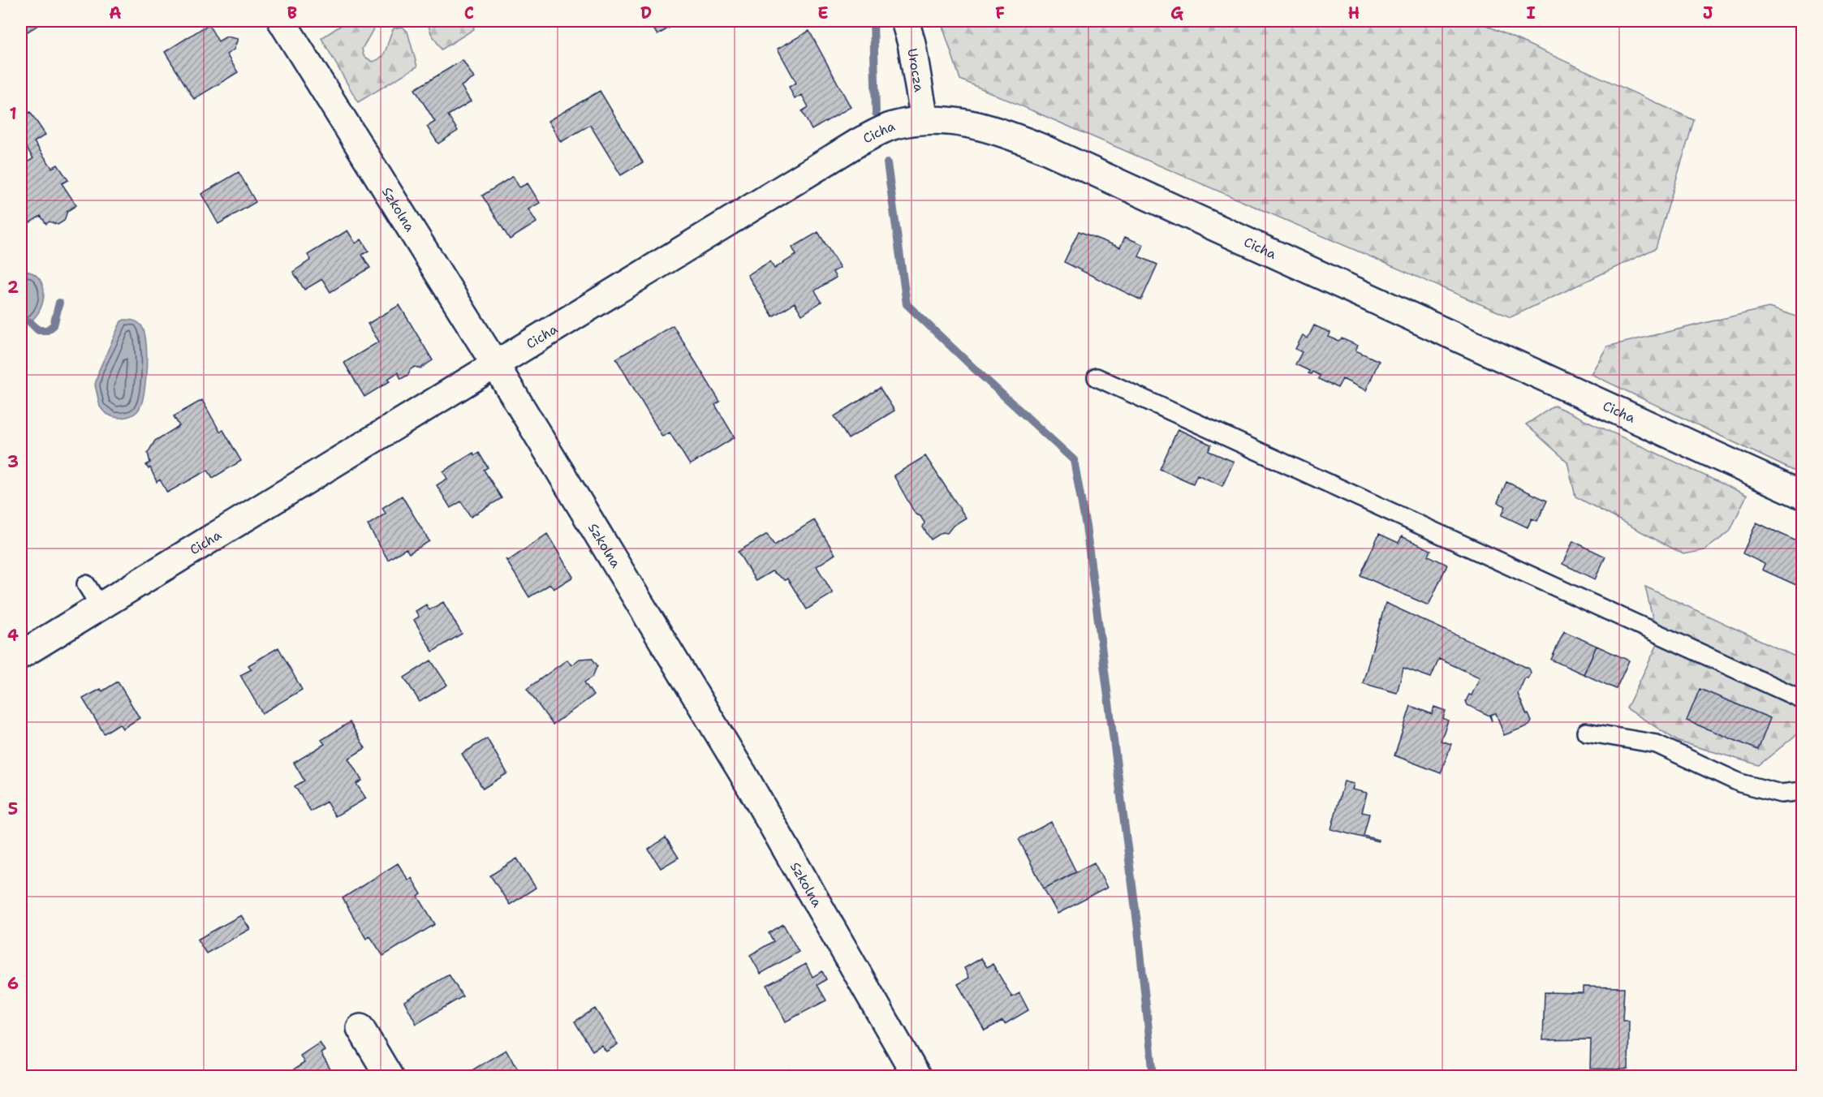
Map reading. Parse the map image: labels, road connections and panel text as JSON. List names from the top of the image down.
{
  "streets": {
    "street": ["Urocza", "Cicha", "Szkolna"]
  },
  "crossings": [
    ["Urocza", "Cicha"],
    ["Cicha", "Szkolna"]
  ],
  "grid": {
    "columns": [
      "A",
      "B",
      "C",
      "D",
      "E",
      "F",
      "G",
      "H",
      "I",
      "J"
    ],
    "rows": [
      "1",
      "2",
      "3",
      "4",
      "5",
      "6"
    ]
  }
}
